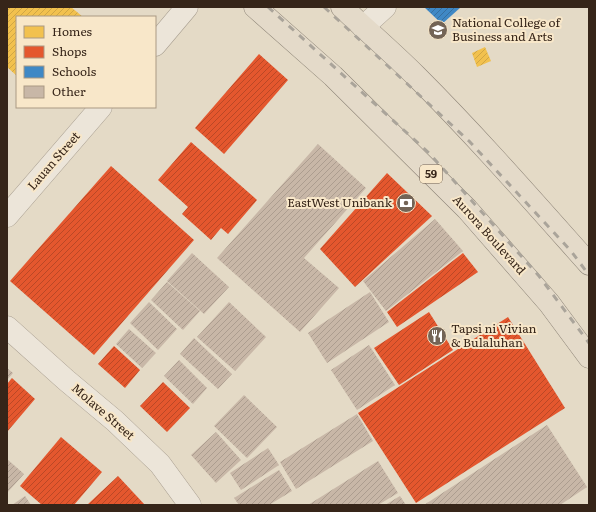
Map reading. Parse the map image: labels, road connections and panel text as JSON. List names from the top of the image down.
{
  "streets": {
    "main road": ["59", "Aurora Boulevard"],
    "street": ["Lauan Street", "Molave Street"]
  },
  "places": {
    "school or university": ["National College of Business and Arts"],
    "bank": ["EastWest Unibank"],
    "restaurant": ["Tapsi ni Vivian & Bulaluhan"]
  },
  "legend": [
    "Homes",
    "Shops",
    "Schools",
    "Other"
  ]
}
